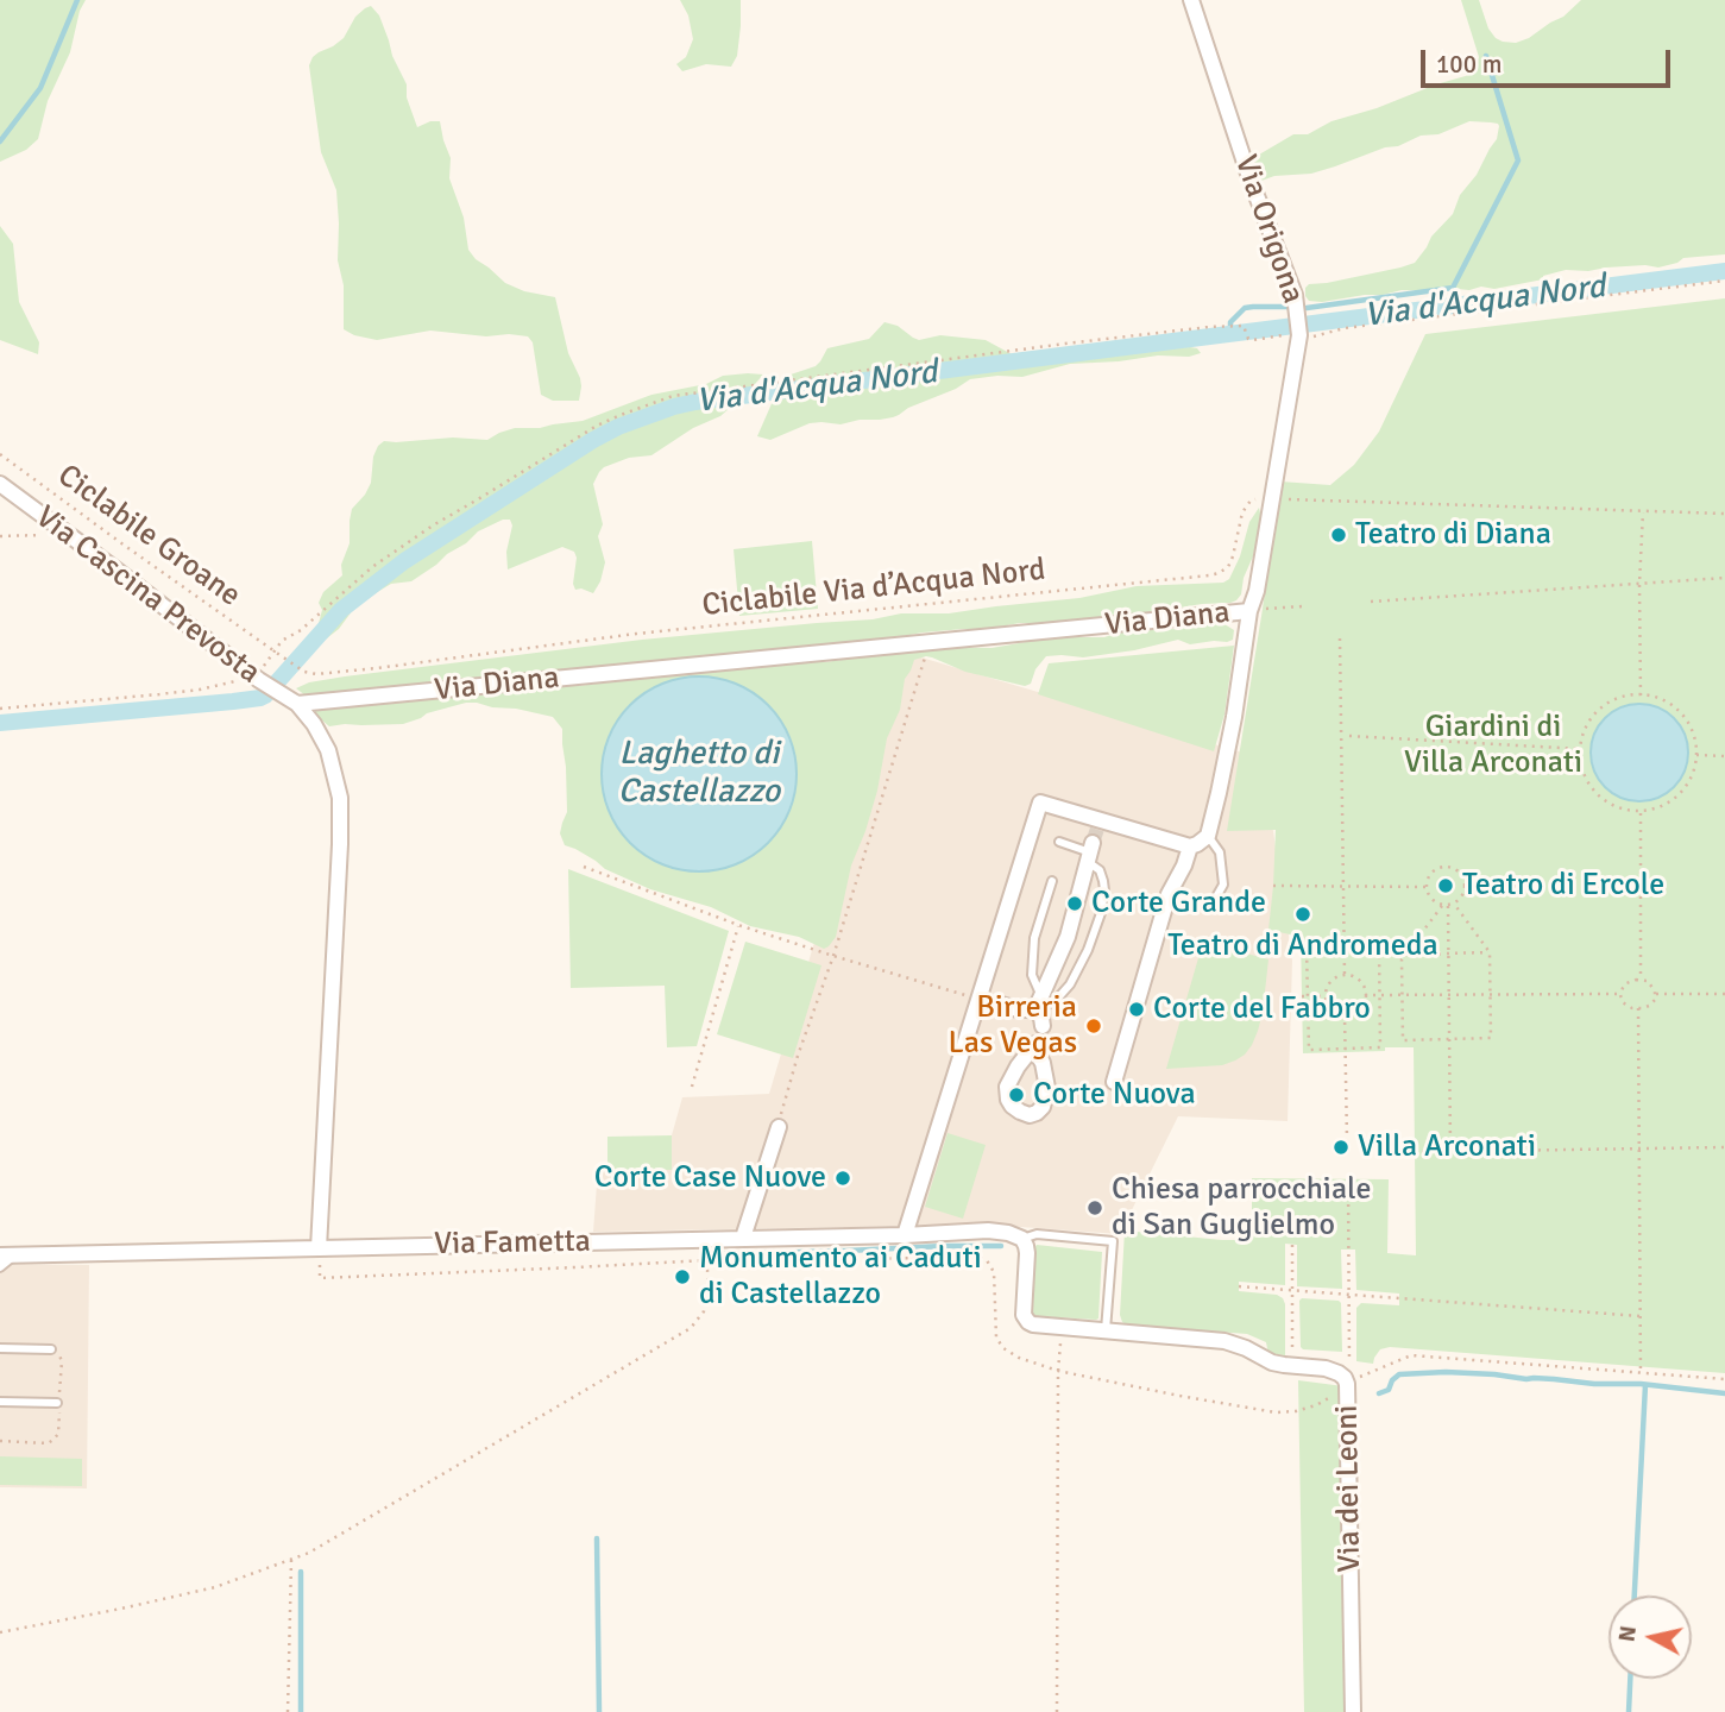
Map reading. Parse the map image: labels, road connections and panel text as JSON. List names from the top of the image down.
{
  "streets": {
    "street": [
      "Via Origona",
      "Via Cascina Prevosta",
      "Via Diana",
      "Via Fametta",
      "Via dei Leoni"
    ],
    "path": ["Ciclabile Groane", "Ciclabile Via d’Acqua Nord"]
  },
  "crossings": [
    ["Via Origona", "Ciclabile Via d’Acqua Nord"],
    ["Via Origona", "Via Diana"],
    ["Ciclabile Groane", "Ciclabile Via d’Acqua Nord"],
    ["Via Cascina Prevosta", "Via Diana"],
    ["Via Fametta", "Via dei Leoni"]
  ],
  "water": ["Via d'Acqua Nord", "Laghetto di Castellazzo"],
  "parks": ["Giardini di Villa Arconati"],
  "places": [
    "Teatro di Diana",
    "Teatro di Ercole",
    "Corte Grande",
    "Teatro di Andromeda",
    "Corte del Fabbro",
    "Birreria Las Vegas",
    "Corte Nuova",
    "Villa Arconati",
    "Corte Case Nuove",
    "Chiesa parrocchiale di San Guglielmo",
    "Monumento ai Caduti di Castellazzo"
  ],
  "scale_bar": "100 m",
  "north": "left"
}
